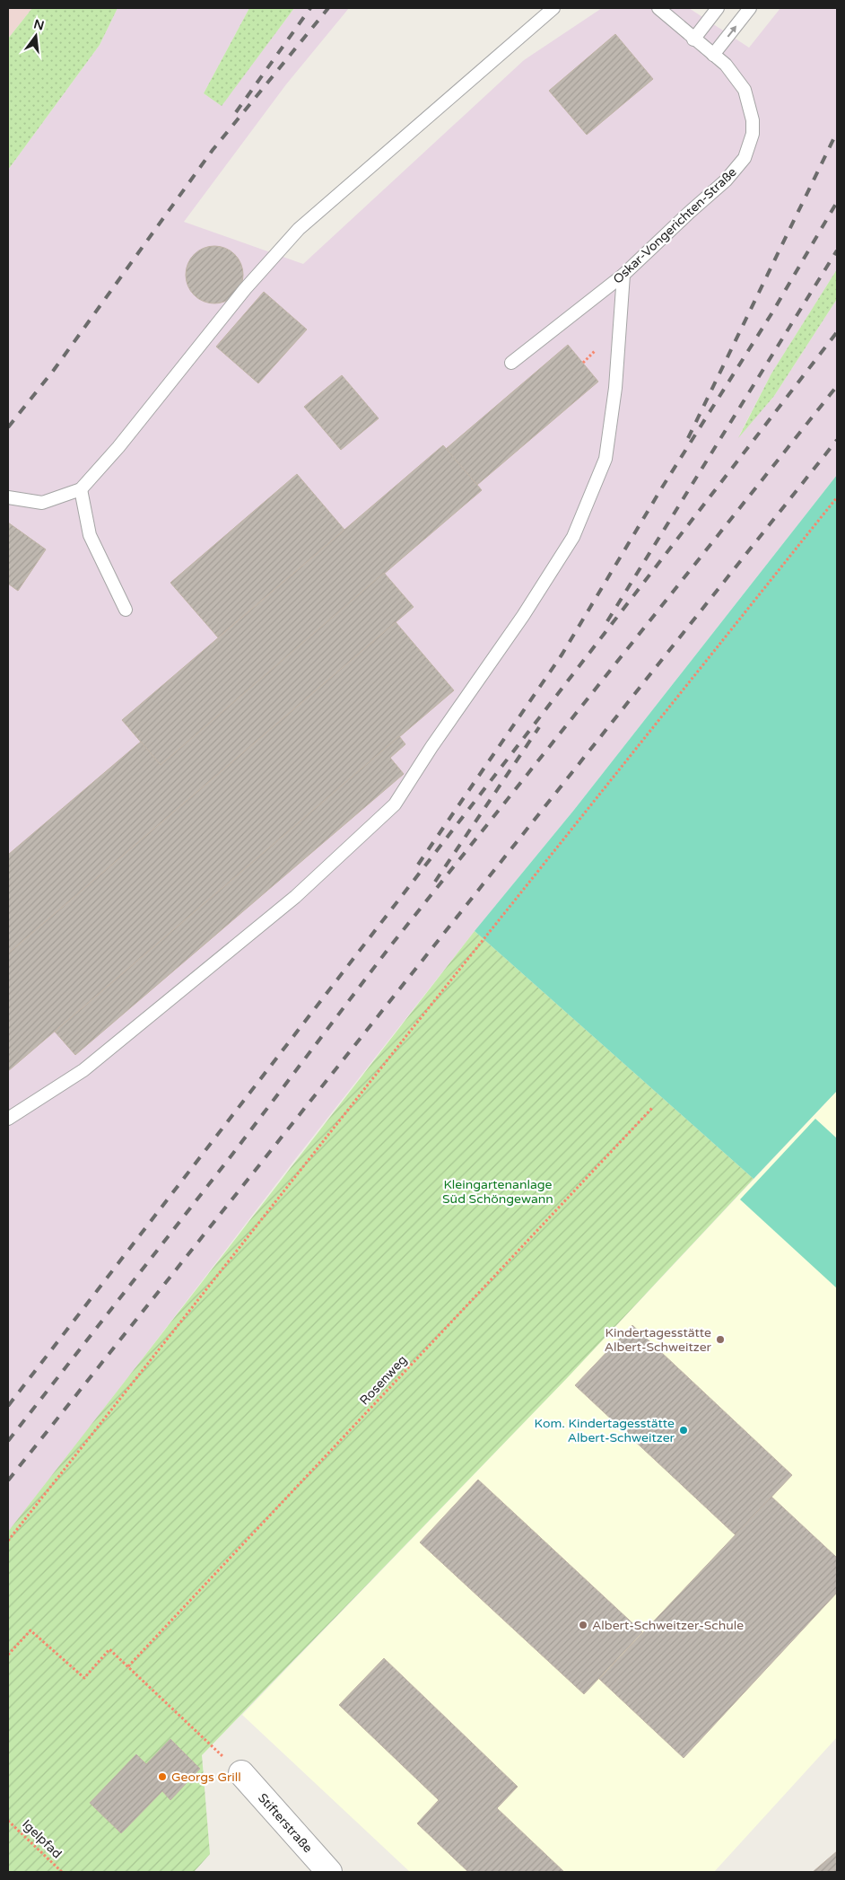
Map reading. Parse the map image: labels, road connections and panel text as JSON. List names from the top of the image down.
{
  "streets": {
    "street": ["Stifterstraße"],
    "lane": ["Oskar-Vongerichten-Straße"],
    "path": ["Rosenweg", "Igelpfad"]
  },
  "parks": ["Kleingartenanlage Süd Schöngewann"],
  "places": [
    "Kindertagesstätte Albert-Schweitzer",
    "Kom. Kindertagesstätte Albert-Schweitzer",
    "Albert-Schweitzer-Schule",
    "Georgs Grill"
  ],
  "north": "top"
}
